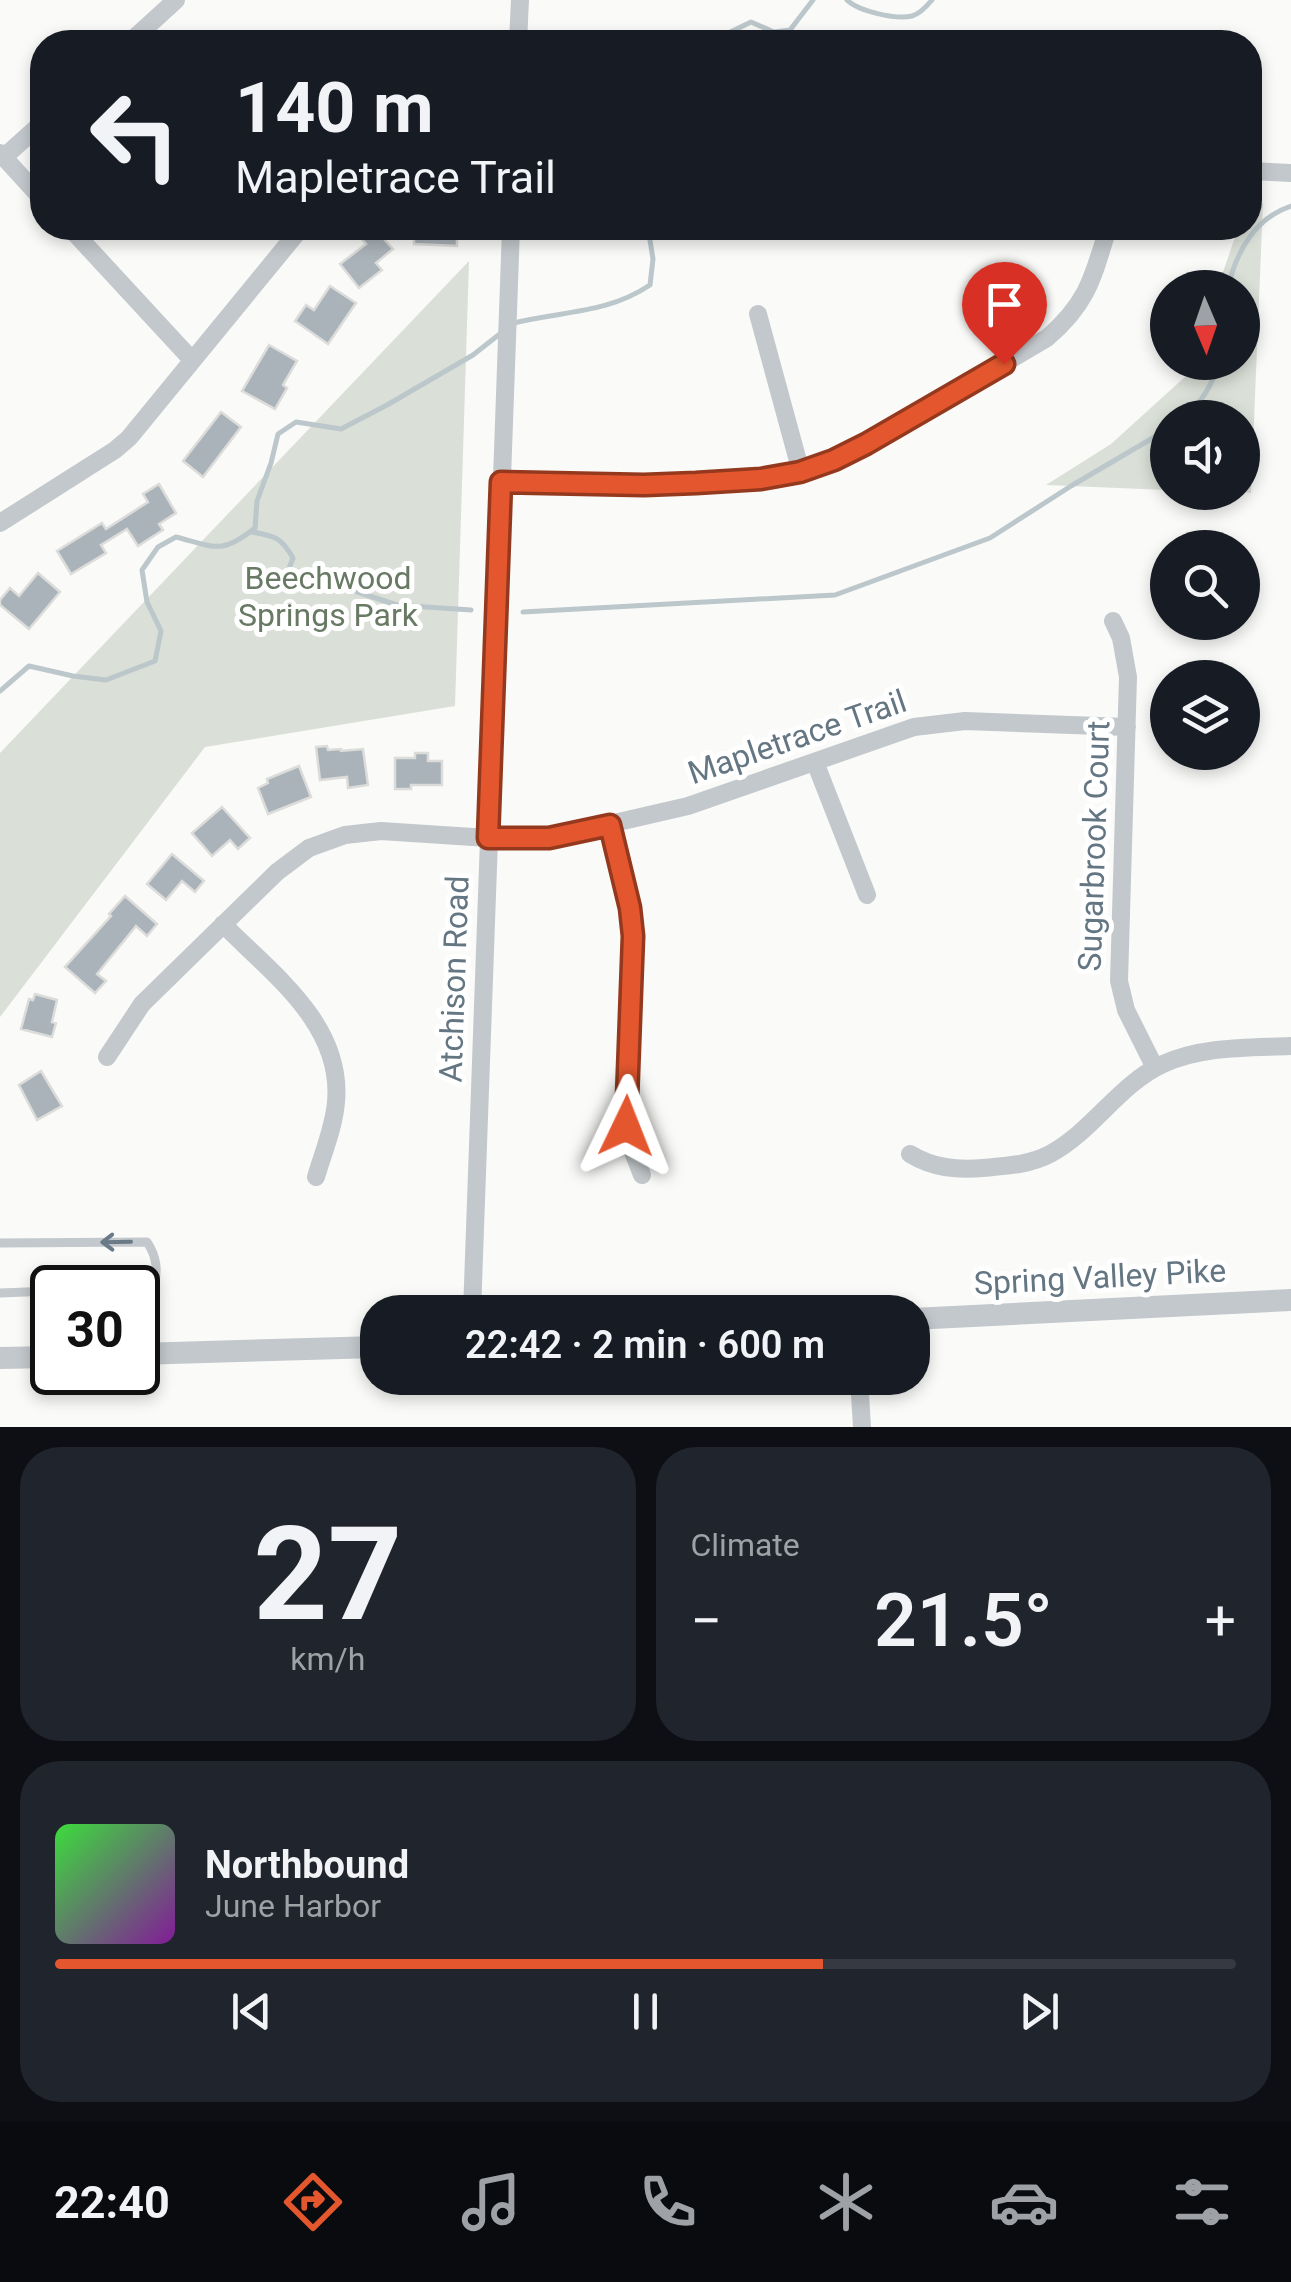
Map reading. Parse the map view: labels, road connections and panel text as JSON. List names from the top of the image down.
{
  "streets": {
    "street": [
      "Mapletrace Trail",
      "Sugarbrook Court",
      "Atchison Road",
      "Spring Valley Pike"
    ]
  },
  "crossings": [
    ["Mapletrace Trail", "Sugarbrook Court"],
    ["Mapletrace Trail", "Atchison Road"]
  ],
  "parks": ["Beechwood Springs Park"],
  "north": "bottom",
  "page": {
    "turn": ["140 m", "Mapletrace Trail"],
    "limit": "30",
    "trip": "22:42 · 2 min · 600 m",
    "tile": [
      ["27", "km/h"],
      "Climate"
    ],
    "heat": ["−", "21.5°", "+"],
    "song": ["Northbound", "June Harbor"],
    "tabs": "22:40"
  }
}
